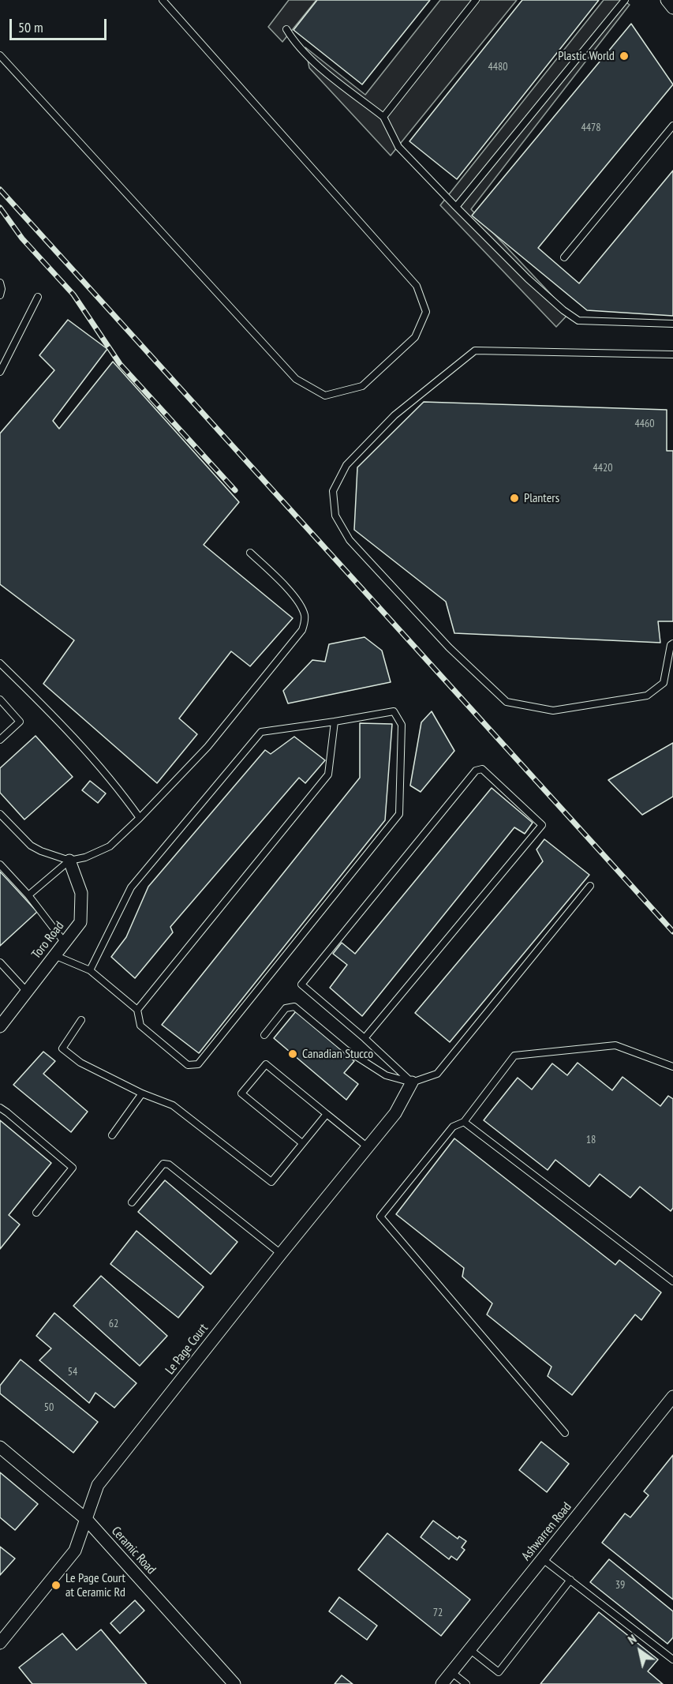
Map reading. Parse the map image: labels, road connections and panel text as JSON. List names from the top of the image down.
{
  "streets": {
    "street": [
      "Toro Road",
      "Le Page Court",
      "Ashwarren Road",
      "Ceramic Road"
    ]
  },
  "crossings": [
    ["Le Page Court", "Ceramic Road"]
  ],
  "places": [
    "Plastic World",
    "Planters",
    "Canadian Stucco",
    "Le Page Court at Ceramic Rd"
  ],
  "house_numbers": [
    "4480",
    "4478",
    "4460",
    "4420",
    "18",
    "62",
    "54",
    "50",
    "39",
    "72"
  ],
  "scale_bar": "50 m",
  "north": "top left"
}
